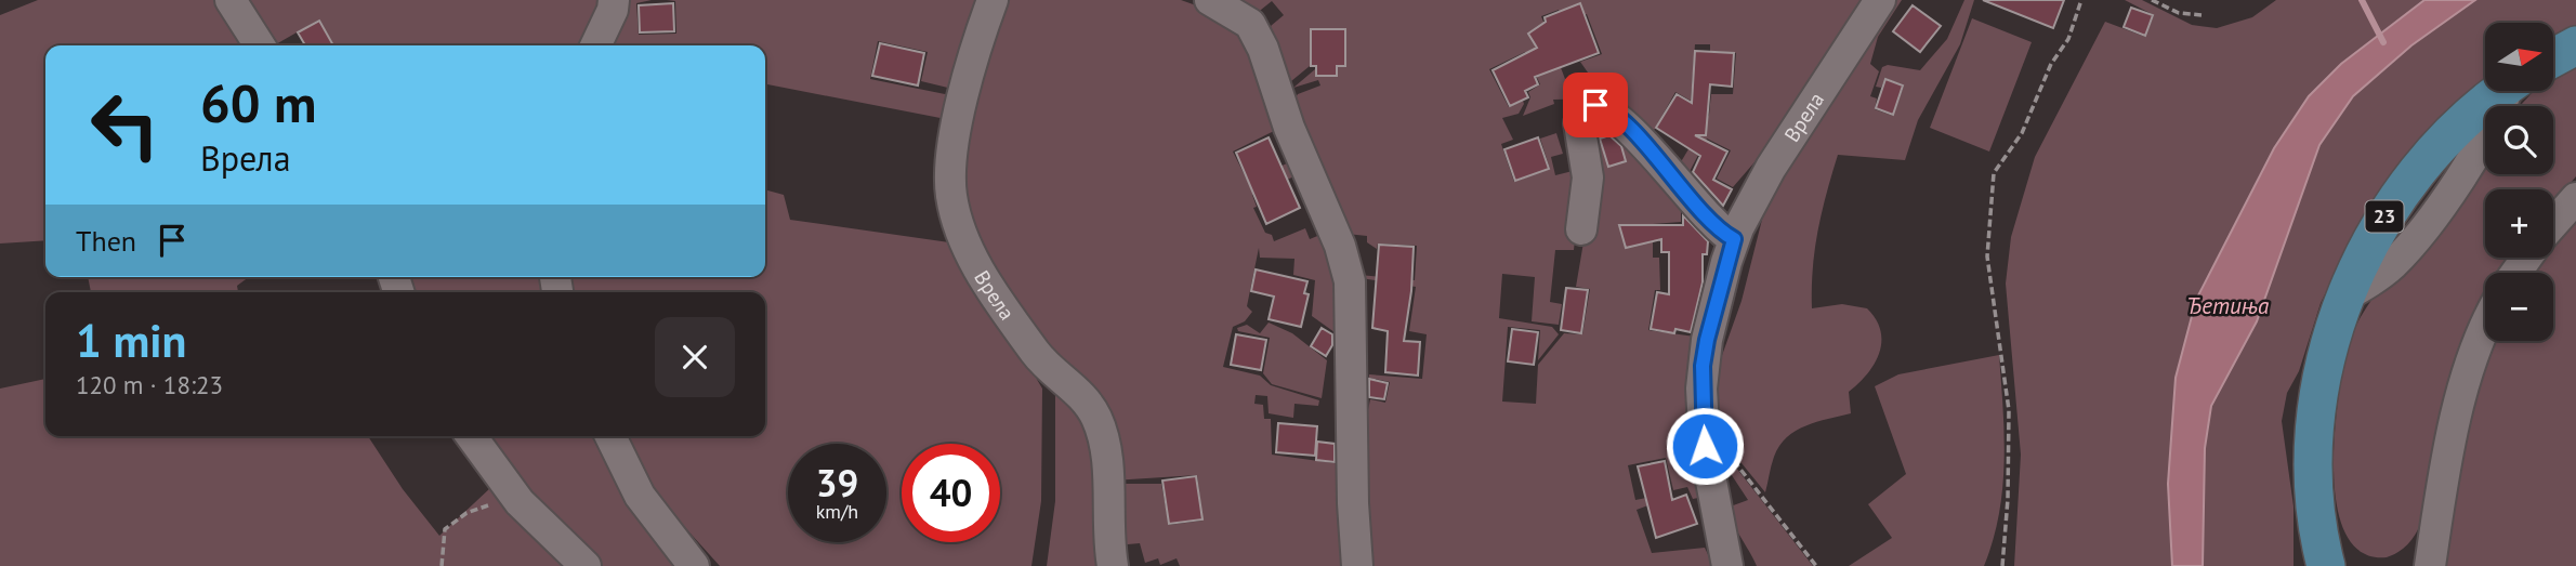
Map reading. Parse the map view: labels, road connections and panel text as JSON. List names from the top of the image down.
{
  "streets": {
    "main road": ["23"],
    "street": ["Врела"]
  },
  "water": ["Ђетиња"],
  "north": "right",
  "page": {
    "map_buttons": ["+", "−"],
    "turn": ["60 m", "Врела"],
    "then": "Then",
    "heading": ["1 min", "120 m · 18:23"],
    "speed": "39 km/h",
    "limit": "40"
  }
}
